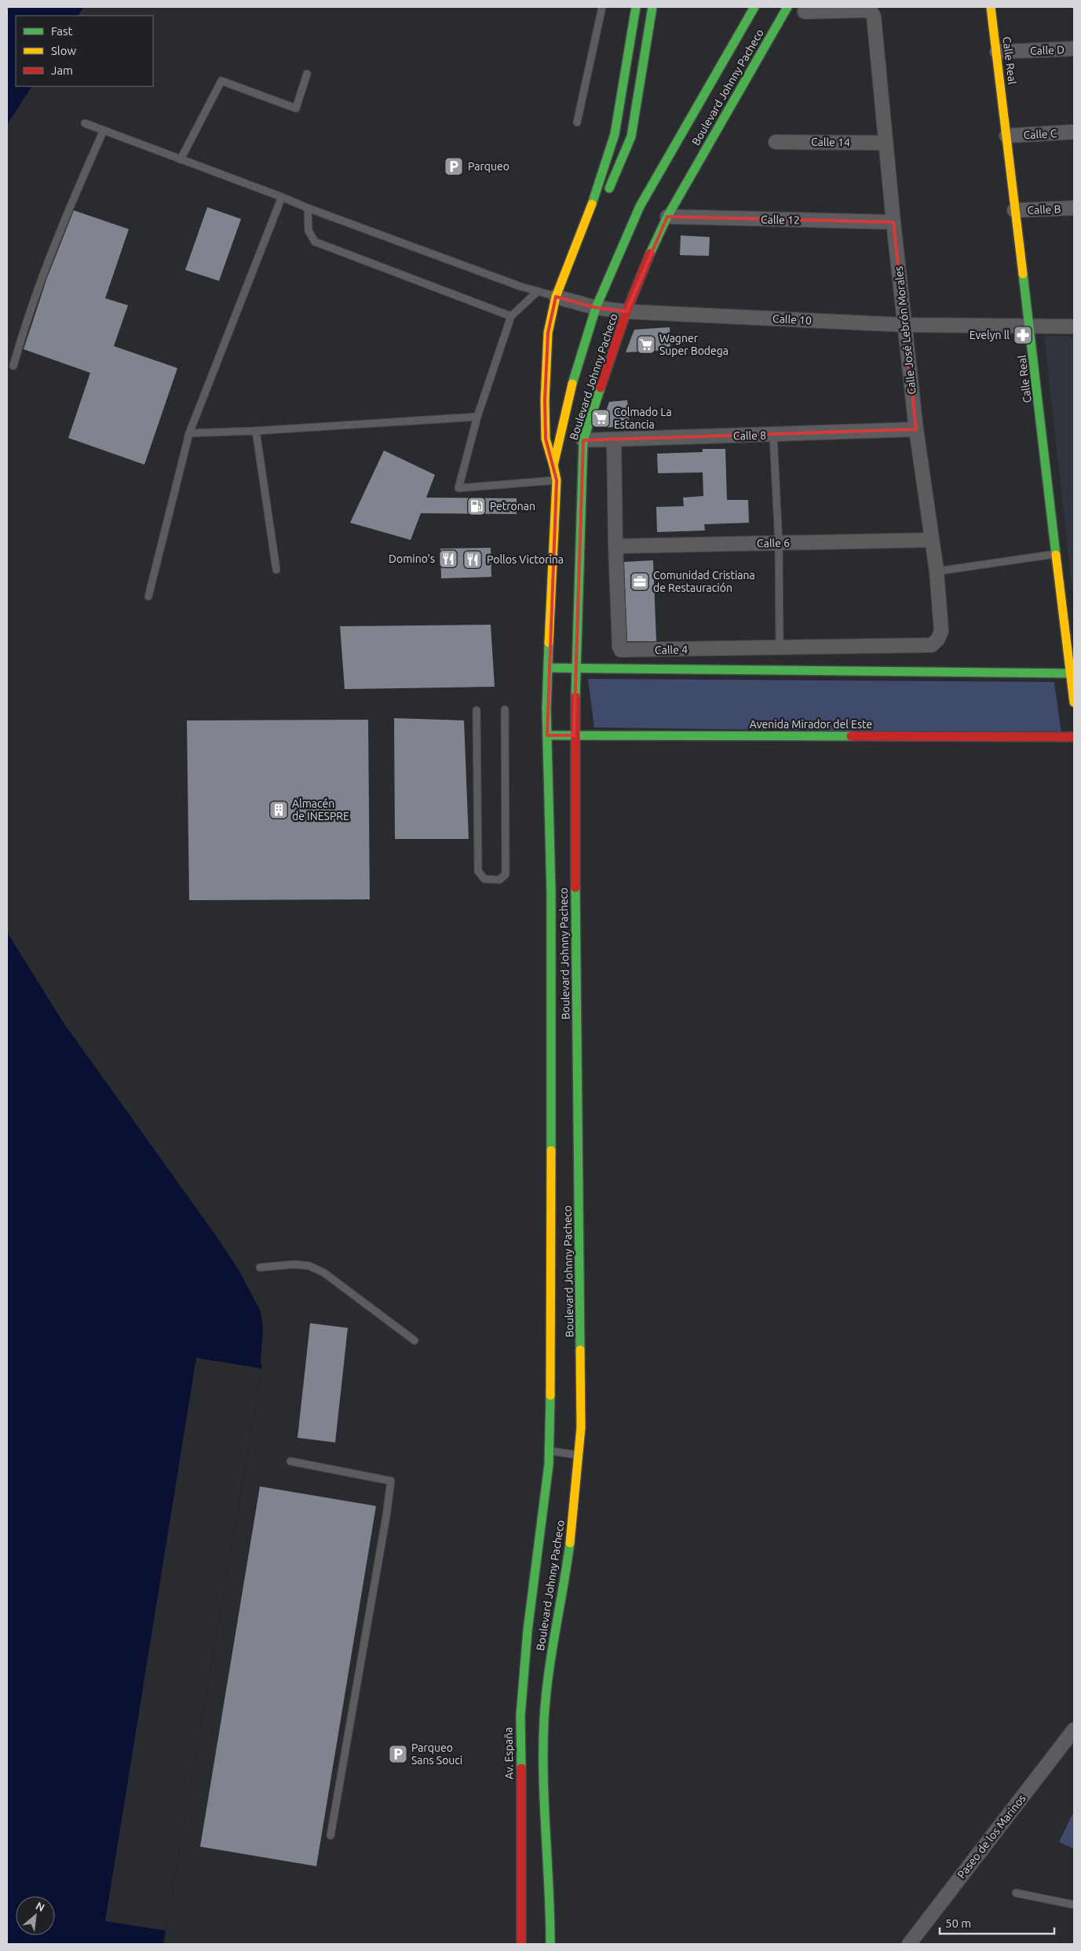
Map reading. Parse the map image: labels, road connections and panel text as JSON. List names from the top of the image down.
{
  "streets": {
    "main road": [
      "Calle Real",
      "Boulevard Johnny Pacheco",
      "Avenida Mirador del Este",
      "Av. España"
    ],
    "street": [
      "Calle D",
      "Calle C",
      "Calle 14",
      "Calle B",
      "Calle 12",
      "Calle 10",
      "Calle José Lebrón Morales",
      "Calle 8",
      "Calle 6",
      "Calle 4",
      "Paseo de los Marinos"
    ]
  },
  "crossings": [
    ["Calle D", "Calle Real"],
    ["Calle Real", "Calle C"],
    ["Calle Real", "Calle B"],
    ["Calle Real", "Calle 10"],
    ["Boulevard Johnny Pacheco", "Calle 12"],
    ["Boulevard Johnny Pacheco", "Calle 10"],
    ["Boulevard Johnny Pacheco", "Calle 8"],
    ["Boulevard Johnny Pacheco", "Avenida Mirador del Este"],
    ["Boulevard Johnny Pacheco", "Av. España"],
    ["Calle 14", "Calle José Lebrón Morales"],
    ["Calle 12", "Calle José Lebrón Morales"],
    ["Calle 10", "Calle José Lebrón Morales"],
    ["Calle José Lebrón Morales", "Calle 8"],
    ["Calle José Lebrón Morales", "Calle 6"],
    ["Calle José Lebrón Morales", "Calle 4"],
    ["Calle 8", "Calle 4"],
    ["Calle 6", "Calle 4"]
  ],
  "places": {
    "parking": ["Parqueo", "Parqueo Sans Souci"],
    "pharmacy": ["Evelyn ll"],
    "supermarket": ["Wagner Super Bodega", "Colmado La Estancia"],
    "fuel station": ["Petronan"],
    "restaurant": ["Domino's", "Pollos Victorina"],
    "office": ["Comunidad Cristiana de Restauración"],
    "building": ["Almacén de INESPRE"]
  },
  "legend": ["Fast", "Slow", "Jam"],
  "scale_bar": "50 m",
  "north": "top right"
}
